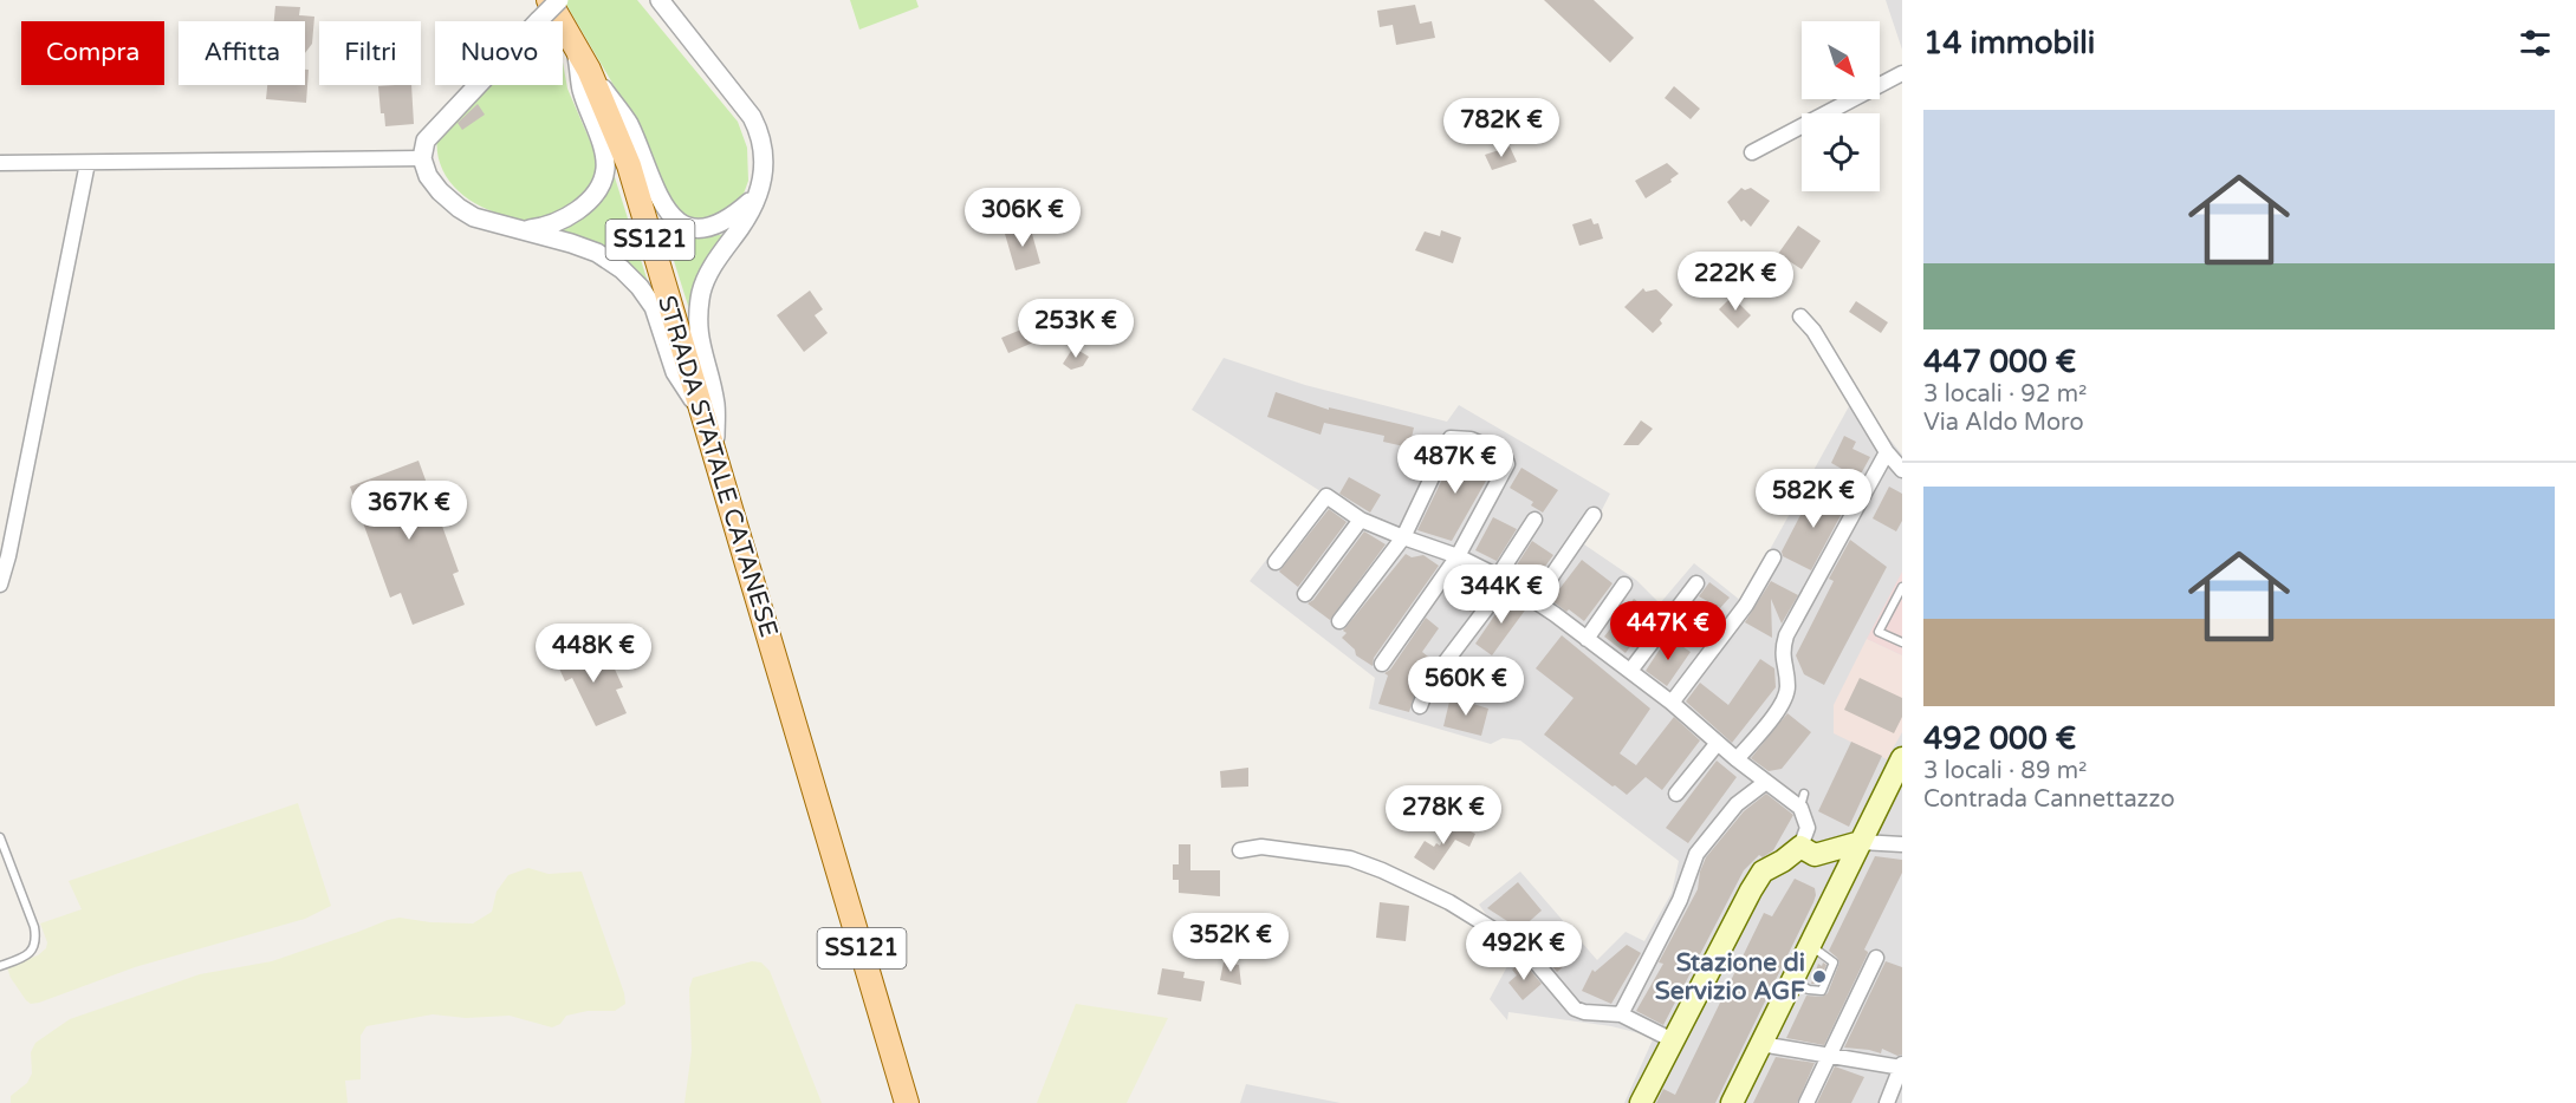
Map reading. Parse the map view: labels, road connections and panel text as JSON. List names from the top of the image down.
{
  "streets": {
    "main road": ["SS121", "STRADA STATALE CATANESE"]
  },
  "places": ["Stazione di Servizio AGF"],
  "north": "bottom right",
  "page": {
    "heading": "14 immobili",
    "chip": [
      "Compra",
      "Affitta",
      "Filtri",
      "Nuovo"
    ],
    "list": [
      {
        "name": "447 000 €",
        "note": "3 locali · 92 m² · Via Aldo Moro"
      },
      {
        "name": "492 000 €",
        "note": "3 locali · 89 m² · Contrada Cannettazzo"
      }
    ],
    "price": [
      "782K €",
      "306K €",
      "222K €",
      "253K €",
      "487K €",
      "582K €",
      "367K €",
      "344K €",
      "447K €",
      "448K €",
      "560K €",
      "278K €",
      "352K €",
      "492K €"
    ]
  }
}
